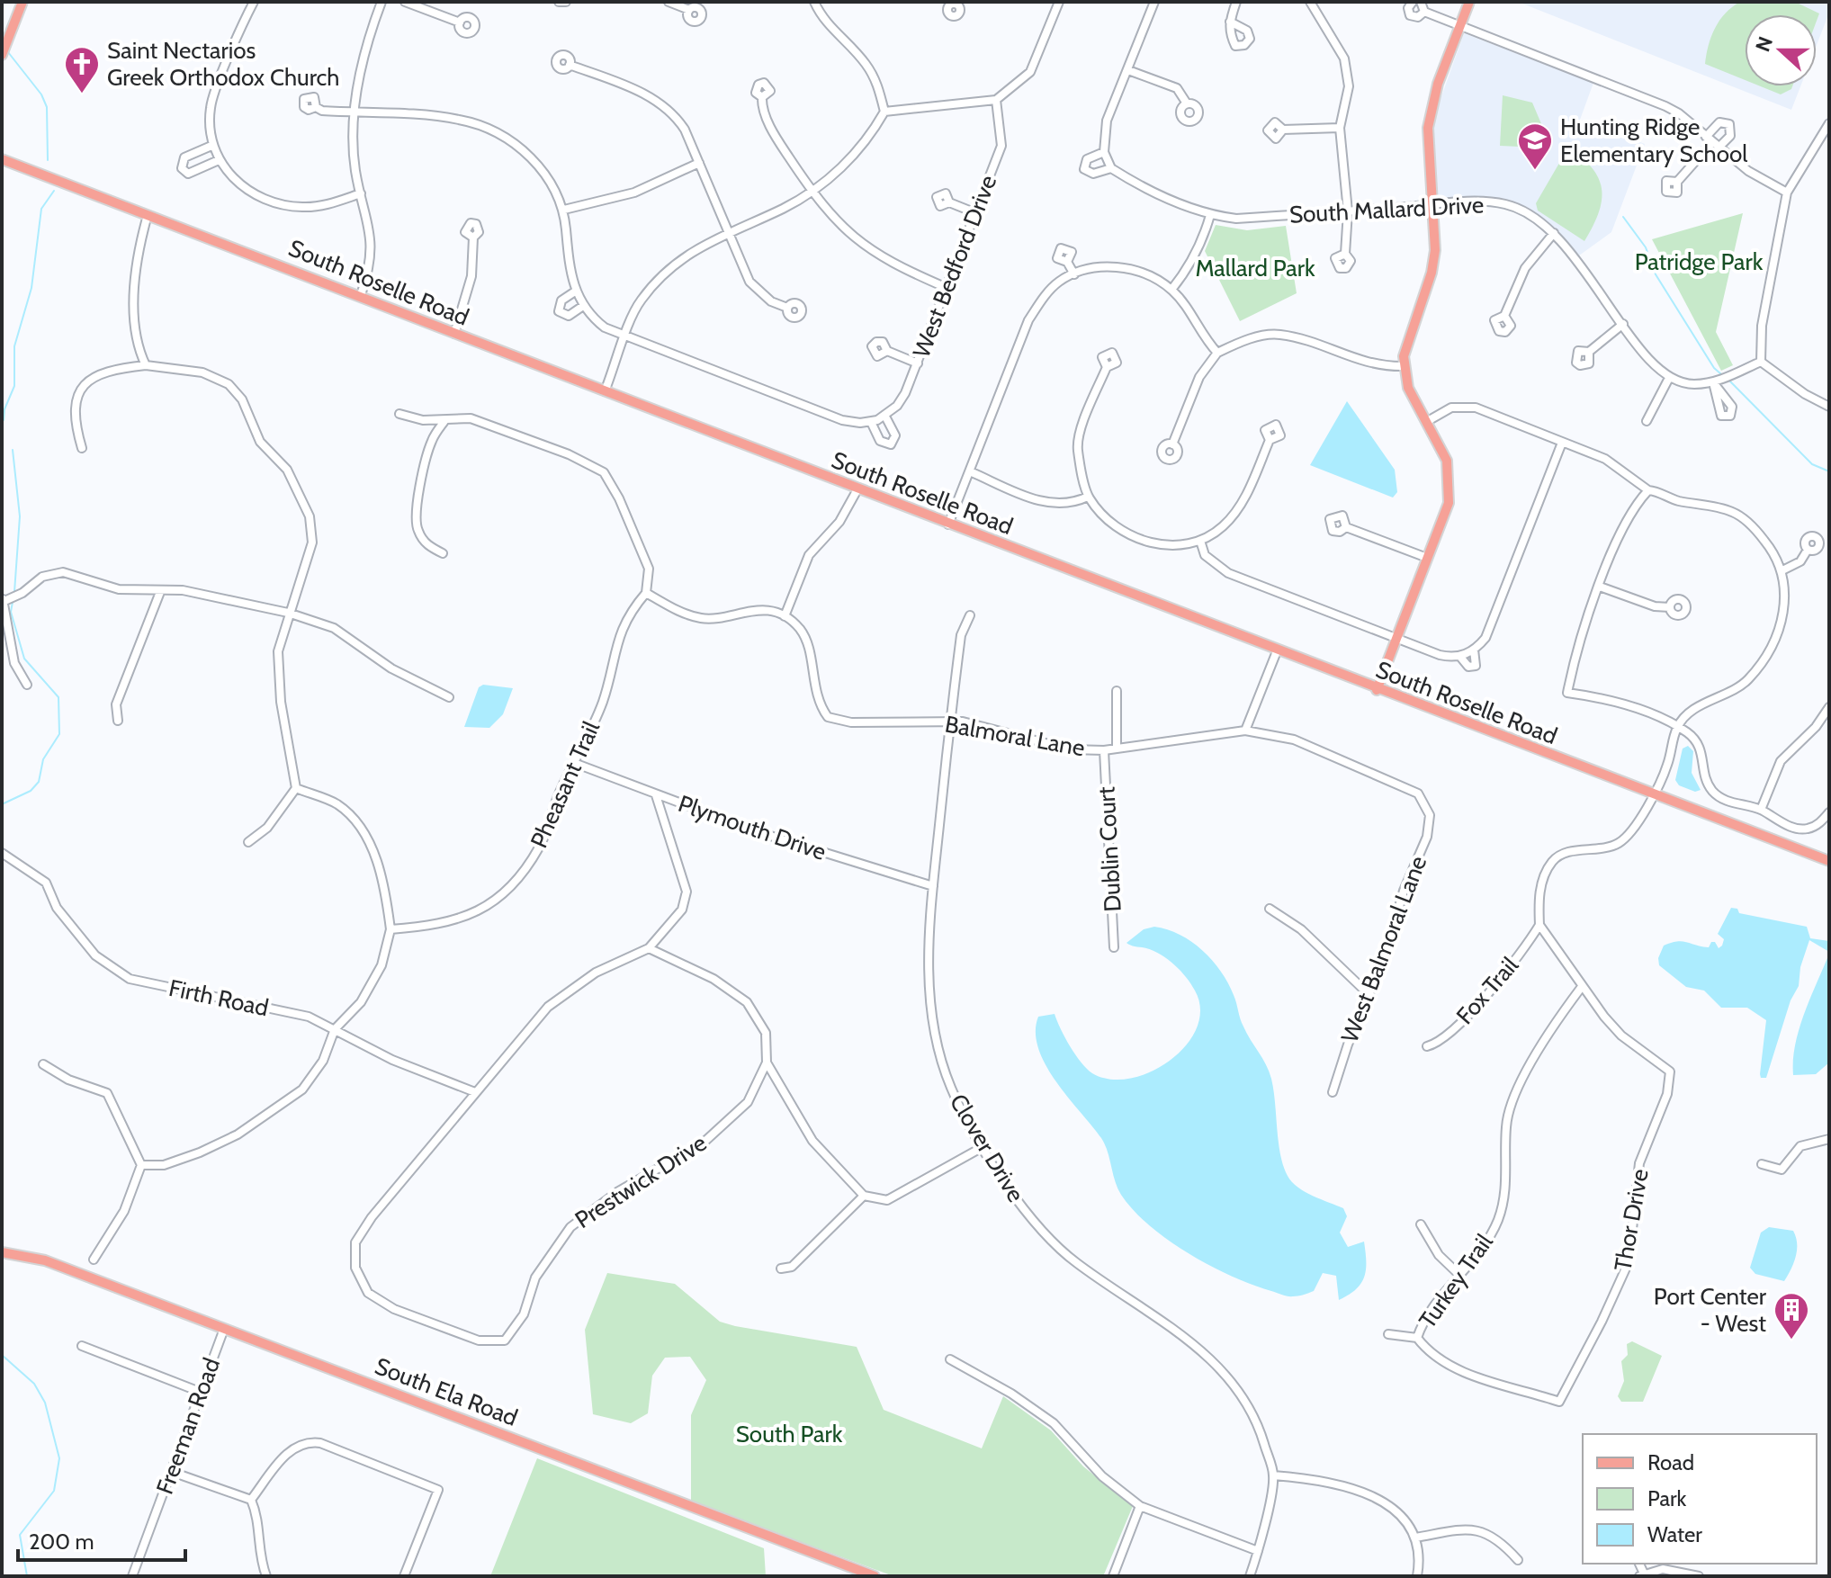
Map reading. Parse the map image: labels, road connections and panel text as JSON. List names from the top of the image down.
{
  "streets": {
    "main road": ["South Roselle Road", "South Ela Road"],
    "street": [
      "South Mallard Drive",
      "West Bedford Drive",
      "Balmoral Lane",
      "Pheasant Trail",
      "Plymouth Drive",
      "Dublin Court",
      "West Balmoral Lane",
      "Fox Trail",
      "Firth Road",
      "Clover Drive",
      "Prestwick Drive",
      "Thor Drive",
      "Turkey Trail",
      "Freeman Road"
    ]
  },
  "crossings": [
    ["Balmoral Lane", "Dublin Court"],
    ["Balmoral Lane", "West Balmoral Lane"],
    ["Balmoral Lane", "Clover Drive"],
    ["Pheasant Trail", "Plymouth Drive"],
    ["Plymouth Drive", "Clover Drive"],
    ["Firth Road", "Prestwick Drive"],
    ["Thor Drive", "Turkey Trail"],
    ["South Ela Road", "Freeman Road"]
  ],
  "parks": ["Patridge Park", "Mallard Park", "South Park"],
  "places": {
    "church": ["Saint Nectarios Greek Orthodox Church"],
    "school or university": ["Hunting Ridge Elementary School"],
    "building": ["Port Center - West"]
  },
  "legend": ["Road", "Park", "Water"],
  "scale_bar": "200 m",
  "north": "left"
}
